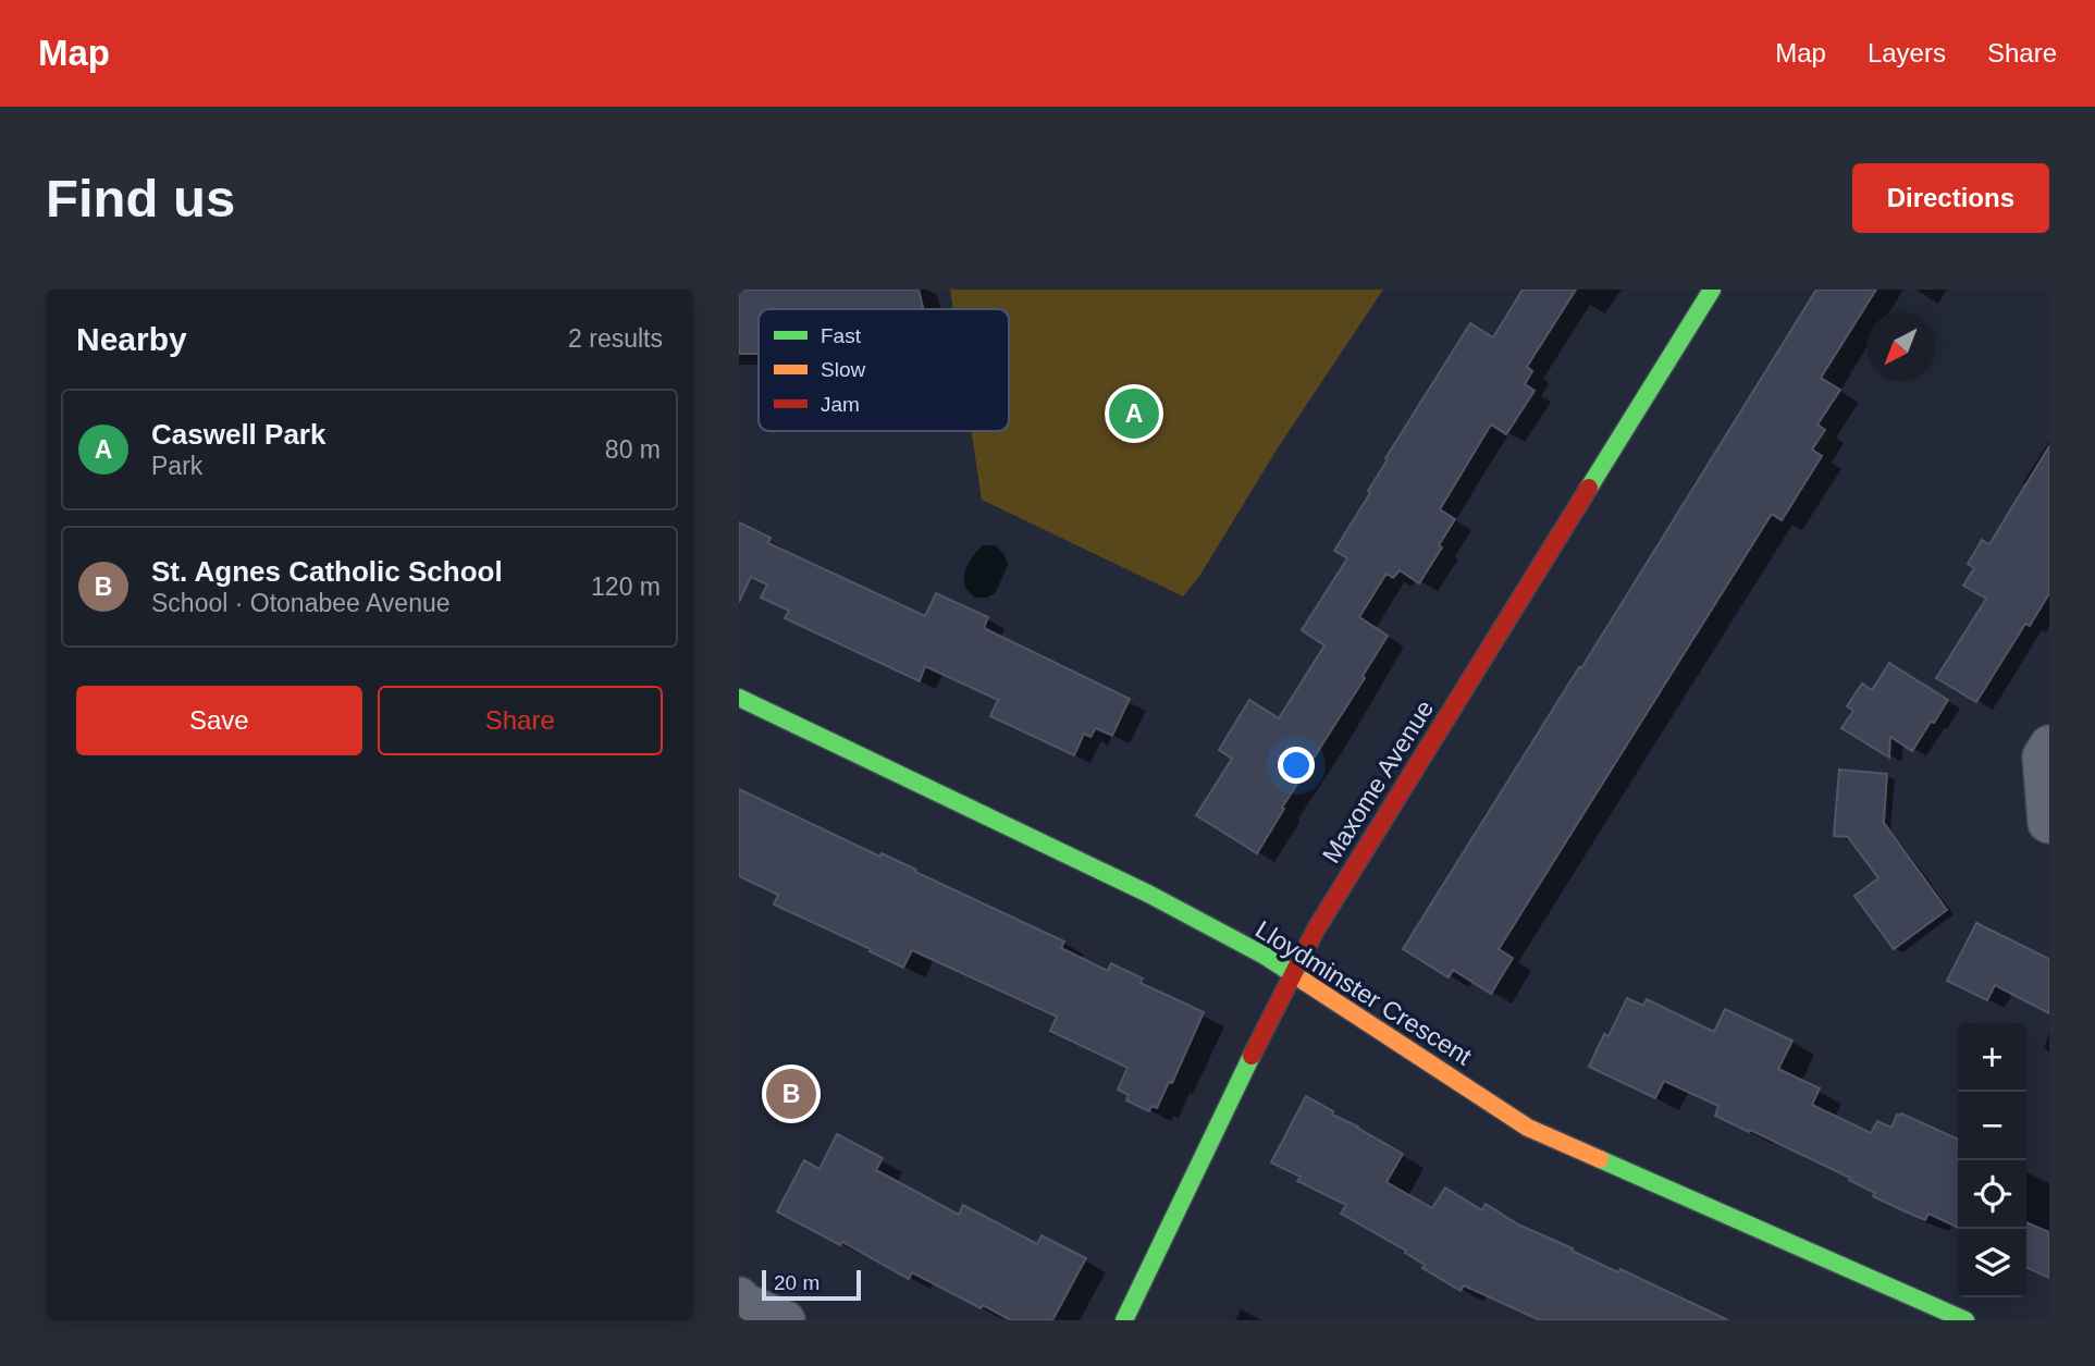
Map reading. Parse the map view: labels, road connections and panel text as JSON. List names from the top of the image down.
{
  "streets": {
    "street": ["Maxome Avenue", "Lloydminster Crescent"]
  },
  "crossings": [
    ["Maxome Avenue", "Lloydminster Crescent"]
  ],
  "legend": ["Fast", "Slow", "Jam"],
  "scale_bar": "20 m",
  "north": "bottom left",
  "page": {
    "header": "Map",
    "nav": ["Map", "Layers", "Share"],
    "buttons": [
      "Directions",
      ["Save", "Share"]
    ],
    "title": "Find us",
    "heading": ["Nearby", "2 results"],
    "pins": ["A", "B"],
    "list": [
      {
        "mark": "A",
        "name": "Caswell Park",
        "note": "Park",
        "value": "80 m"
      },
      {
        "mark": "B",
        "name": "St. Agnes Catholic School",
        "note": "School · Otonabee Avenue",
        "value": "120 m"
      }
    ],
    "map_buttons": ["+", "−"],
    "scale": "20 m"
  }
}
